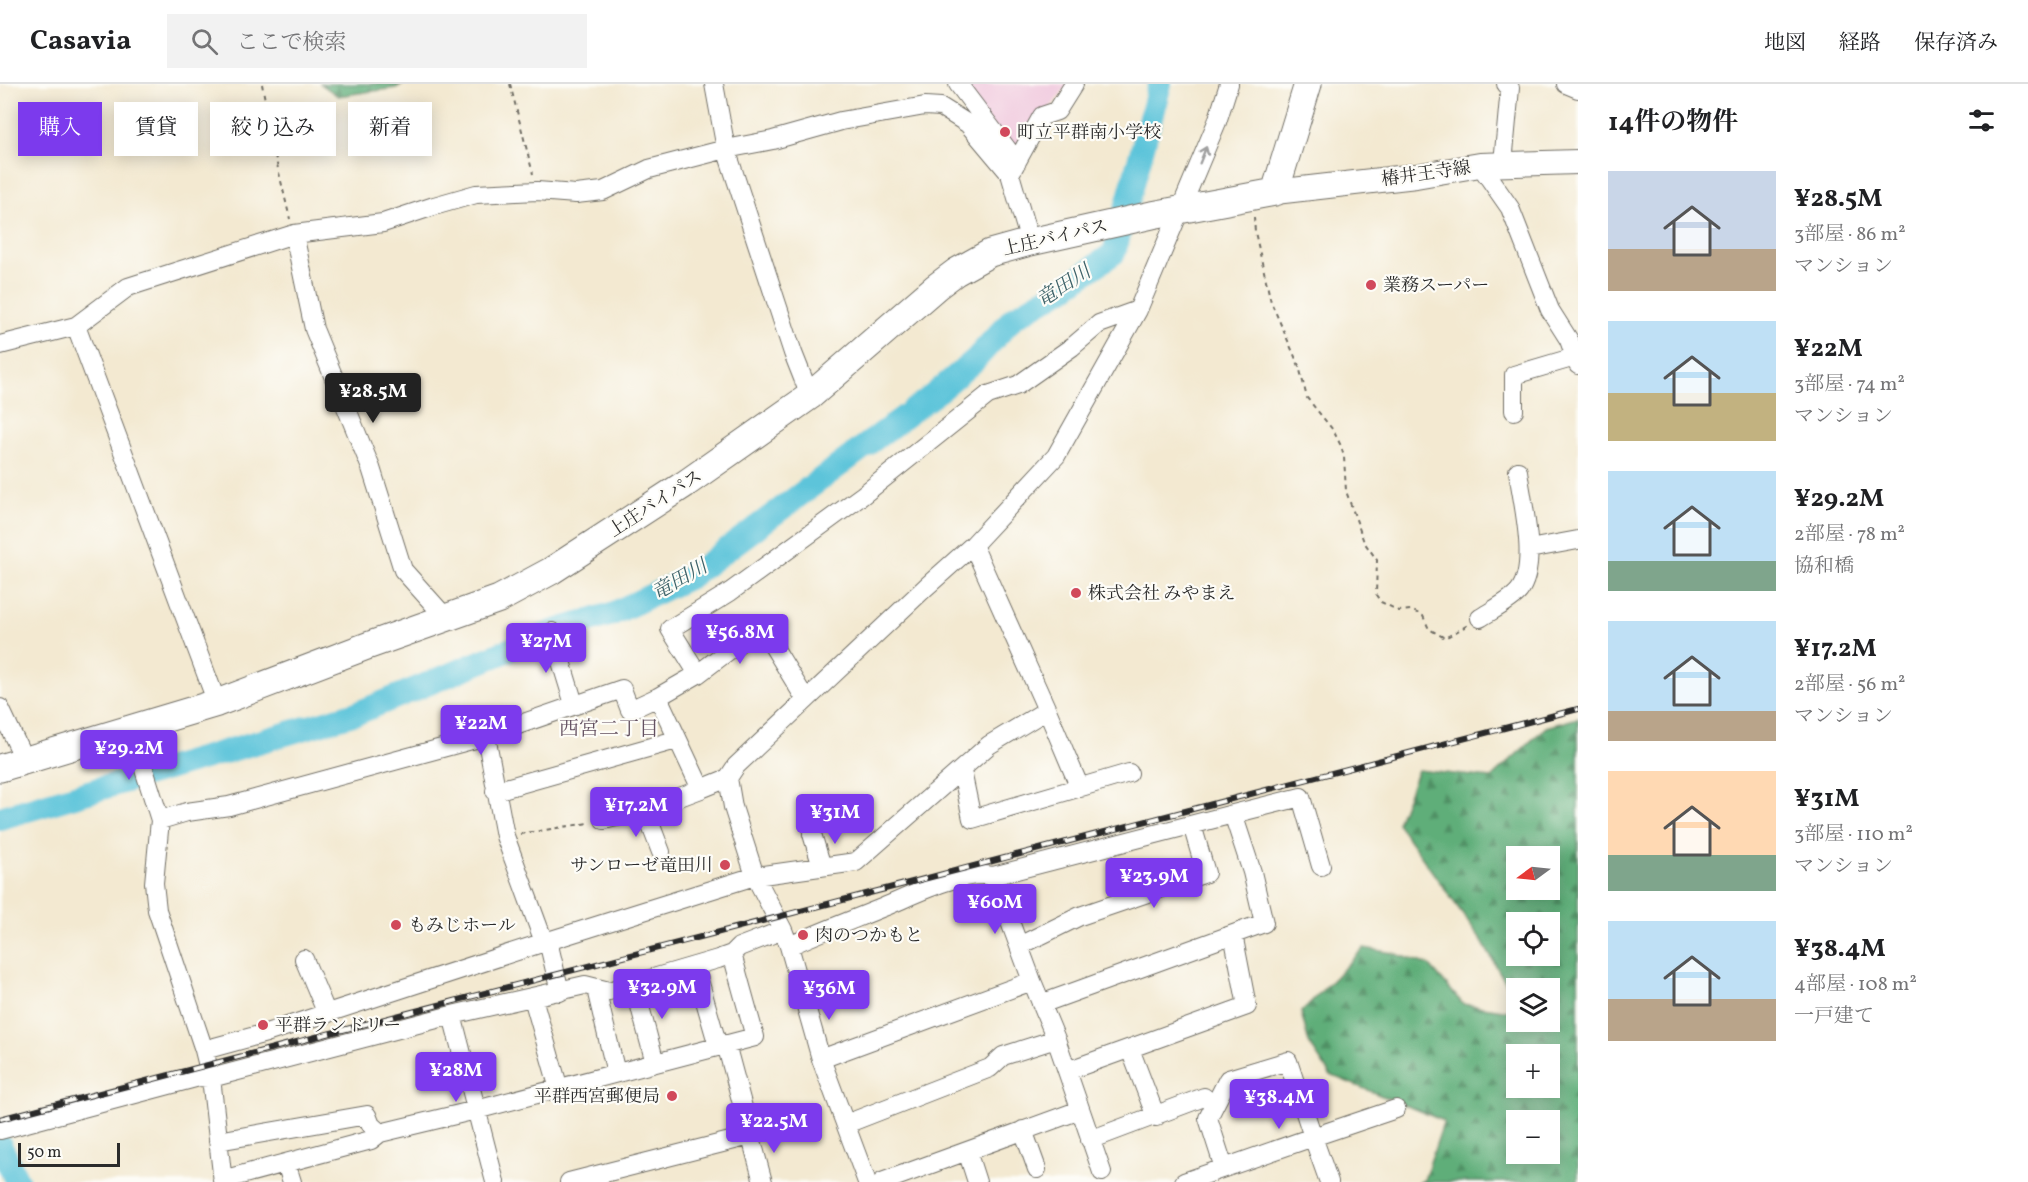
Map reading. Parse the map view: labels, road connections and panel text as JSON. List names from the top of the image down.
{
  "streets": {
    "highway": ["上庄バイパス"],
    "main road": ["椿井王寺線"]
  },
  "crossings": [
    ["椿井王寺線", "上庄バイパス"]
  ],
  "districts": ["西宮二丁目"],
  "water": ["竜田川"],
  "places": [
    "町立平群南小学校",
    "業務スーパー",
    "株式会社 みやまえ",
    "サンローゼ竜田川",
    "もみじホール",
    "肉のつかもと",
    "平群ランドリー",
    "平群西宮郵便局"
  ],
  "scale_bar": "50 m",
  "north": "left",
  "page": {
    "header": "Casavia",
    "search": "ここで検索",
    "nav": ["地図", "経路", "保存済み"],
    "heading": "14件の物件",
    "chip": [
      "購入",
      "賃貸",
      "絞り込み",
      "新着"
    ],
    "list": [
      {
        "name": "¥28.5M",
        "note": "3部屋 · 86 m² · マンション"
      },
      {
        "name": "¥22M",
        "note": "3部屋 · 74 m² · マンション"
      },
      {
        "name": "¥29.2M",
        "note": "2部屋 · 78 m² · 協和橋"
      },
      {
        "name": "¥17.2M",
        "note": "2部屋 · 56 m² · マンション"
      },
      {
        "name": "¥31M",
        "note": "3部屋 · 110 m² · マンション"
      },
      {
        "name": "¥38.4M",
        "note": "4部屋 · 108 m² · 一戸建て"
      }
    ],
    "price": [
      "¥28.5M",
      "¥56.8M",
      "¥27M",
      "¥22M",
      "¥29.2M",
      "¥17.2M",
      "¥31M",
      "¥23.9M",
      "¥60M",
      "¥32.9M",
      "¥36M",
      "¥28M",
      "¥38.4M",
      "¥22.5M"
    ],
    "map_buttons": ["+", "−"],
    "scale": "50 m"
  }
}
